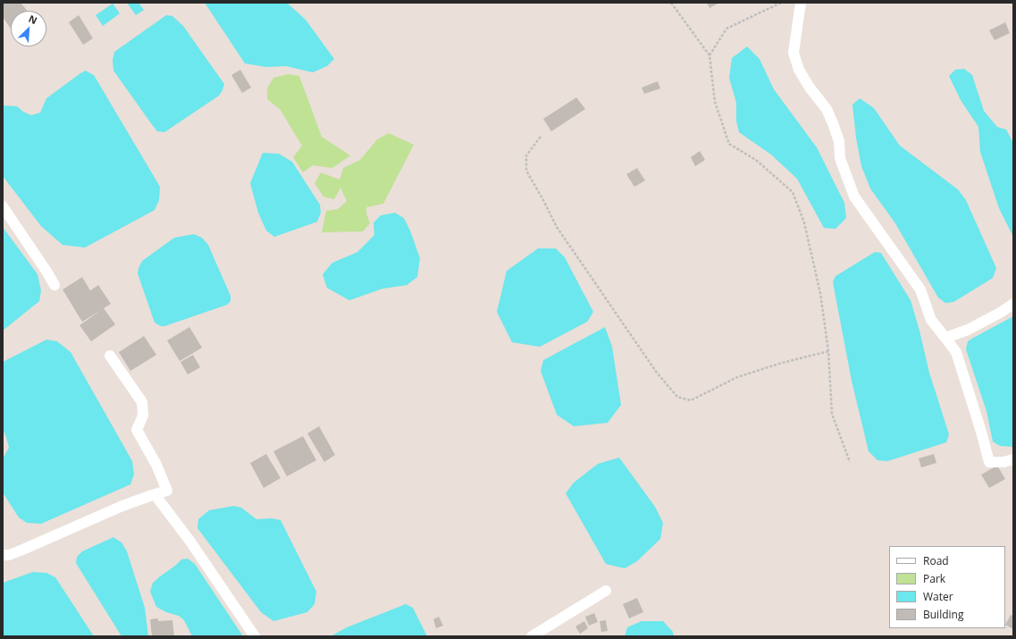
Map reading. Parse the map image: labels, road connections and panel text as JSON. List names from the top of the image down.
{
  "legend": [
    "Road",
    "Park",
    "Water",
    "Building"
  ],
  "north": "top right"
}
